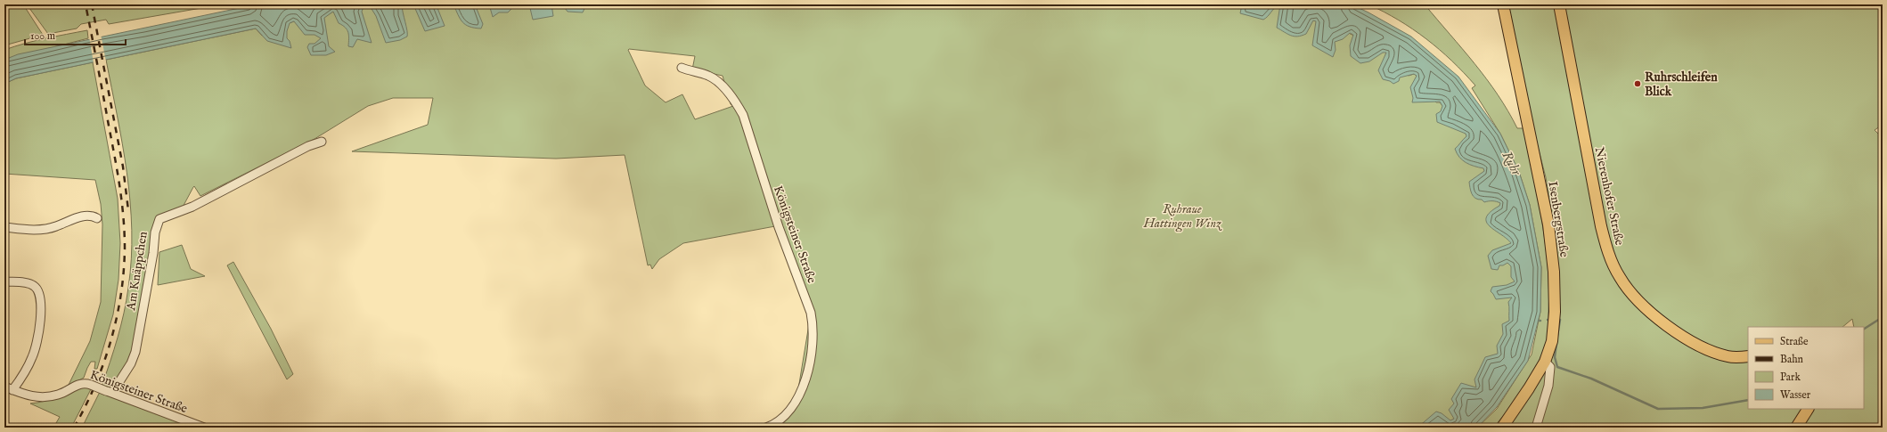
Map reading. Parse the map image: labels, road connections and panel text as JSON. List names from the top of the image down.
{
  "streets": {
    "main road": ["Nierenhofer Straße", "Isenbergstraße"],
    "street": ["Königsteiner Straße", "Am Knäppchen"]
  },
  "crossings": [
    ["Königsteiner Straße", "Am Knäppchen"]
  ],
  "water": ["Ruhr"],
  "parks": ["Ruhraue Hattingen Winz"],
  "places": ["Ruhrschleifen Blick"],
  "legend": [
    "Straße",
    "Bahn",
    "Park",
    "Wasser"
  ],
  "scale_bar": "100 m"
}
